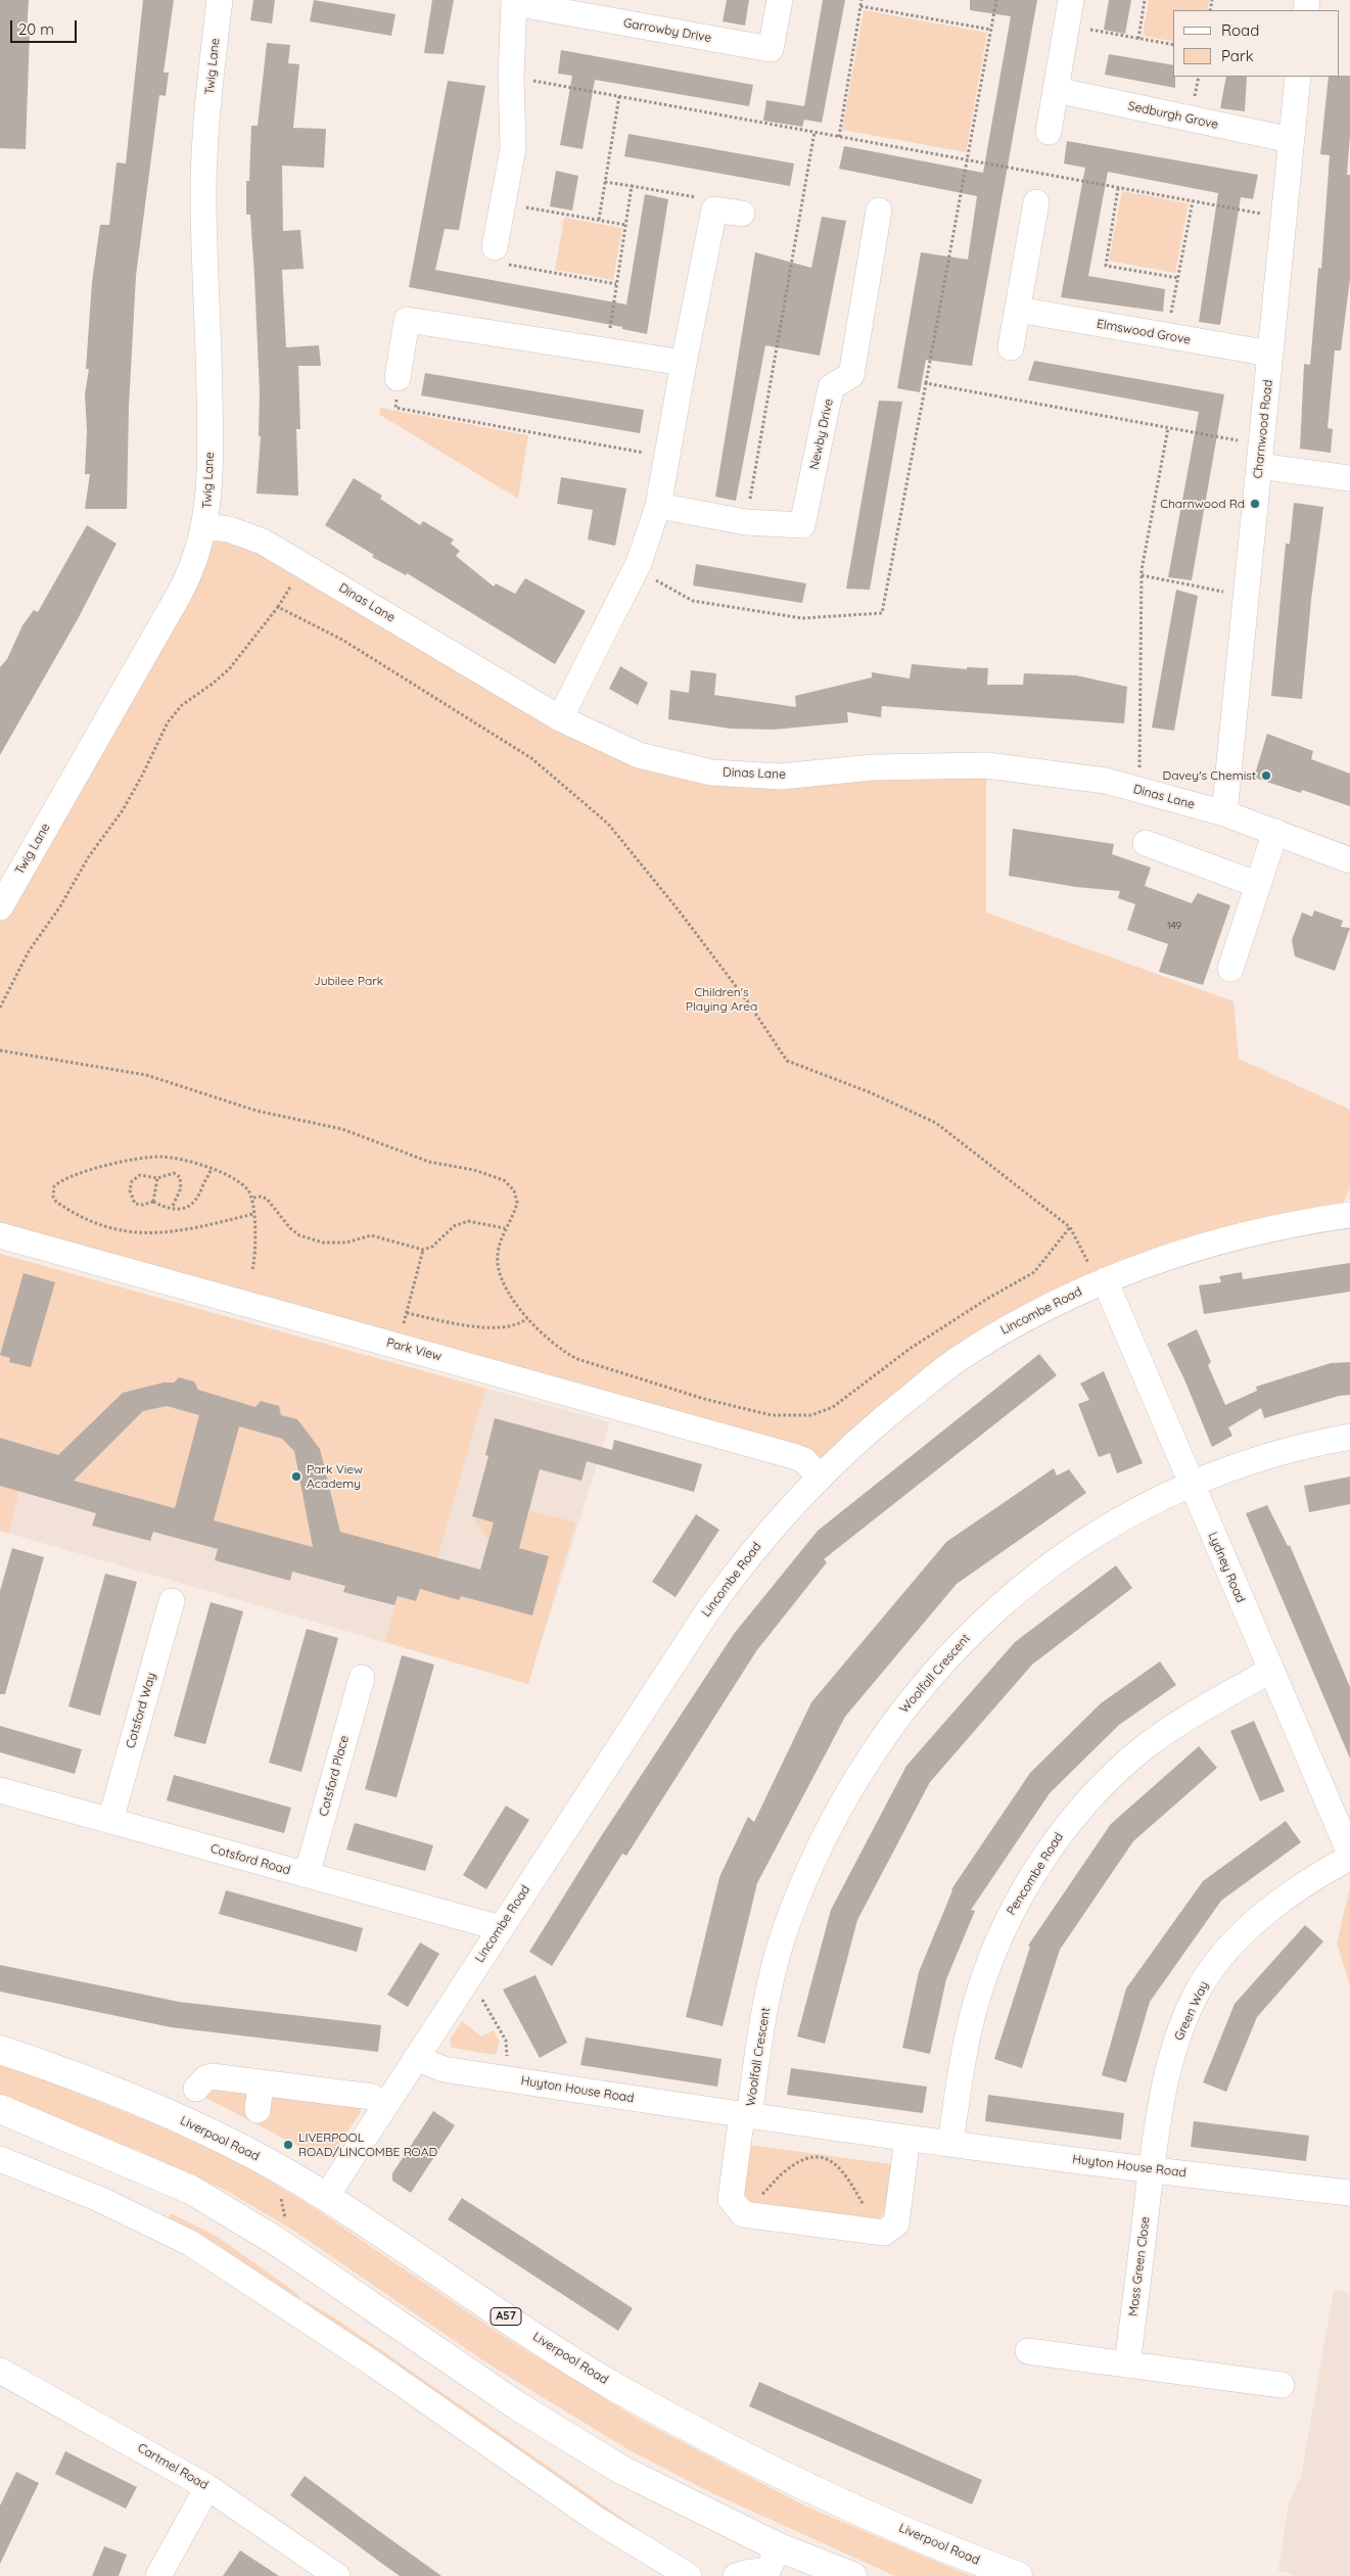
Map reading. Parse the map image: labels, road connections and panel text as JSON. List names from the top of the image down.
{
  "streets": {
    "highway": ["Liverpool Road", "A57"],
    "street": [
      "Garrowby Drive",
      "Twig Lane",
      "Sedburgh Grove",
      "Elmswood Grove",
      "Charnwood Road",
      "Newby Drive",
      "Dinas Lane",
      "Lincombe Road",
      "Park View",
      "Lydney Road",
      "Woolfall Crescent",
      "Cotsford Way",
      "Cotsford Place",
      "Cotsford Road",
      "Pencombe Road",
      "Green Way",
      "Huyton House Road",
      "Moss Green Close",
      "Cartmel Road"
    ]
  },
  "crossings": [
    ["Twig Lane", "Dinas Lane"],
    ["Sedburgh Grove", "Charnwood Road"],
    ["Elmswood Grove", "Charnwood Road"],
    ["Charnwood Road", "Dinas Lane"],
    ["Lincombe Road", "Park View"],
    ["Lincombe Road", "Lydney Road"],
    ["Lincombe Road", "Cotsford Road"],
    ["Lincombe Road", "Huyton House Road"],
    ["Lincombe Road", "Liverpool Road"],
    ["Lydney Road", "Woolfall Crescent"],
    ["Lydney Road", "Pencombe Road"],
    ["Woolfall Crescent", "Huyton House Road"],
    ["Cotsford Way", "Cotsford Road"],
    ["Cotsford Place", "Cotsford Road"],
    ["Pencombe Road", "Huyton House Road"],
    ["Green Way", "Huyton House Road"],
    ["Green Way", "Moss Green Close"],
    ["Huyton House Road", "Moss Green Close"]
  ],
  "parks": ["Jubilee Park", "Children's Playing Area"],
  "places": [
    "Charnwood Rd",
    "Davey's Chemist",
    "Park View Academy",
    "LIVERPOOL ROAD/LINCOMBE ROAD"
  ],
  "house_numbers": ["149"],
  "legend": ["Road", "Park"],
  "scale_bar": "20 m"
}
